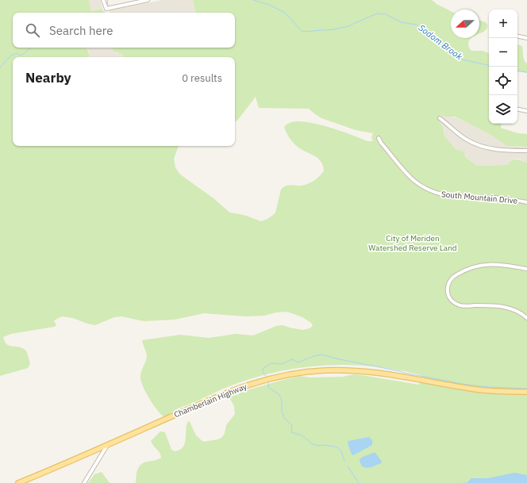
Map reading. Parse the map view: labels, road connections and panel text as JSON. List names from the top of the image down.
{
  "streets": {
    "main road": ["Chamberlain Highway"],
    "street": ["South Mountain Drive"]
  },
  "water": ["Sodom Brook"],
  "parks": ["City of Meriden Watershed Reserve Land"],
  "north": "left",
  "page": {
    "map_buttons": ["+", "−"],
    "search": "Search here",
    "heading": ["Nearby", "0 results"]
  }
}
